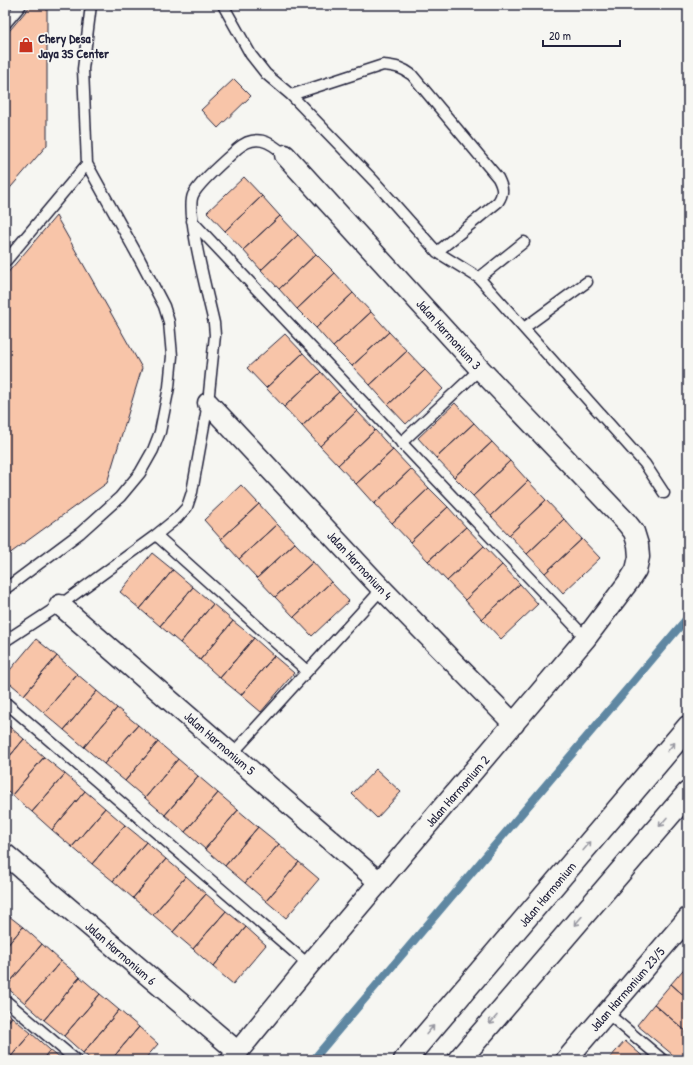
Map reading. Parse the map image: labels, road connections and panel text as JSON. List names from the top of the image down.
{
  "streets": {
    "main road": ["Jalan Harmonium"],
    "street": [
      "Jalan Harmonium 3",
      "Jalan Harmonium 4",
      "Jalan Harmonium 5",
      "Jalan Harmonium 2",
      "Jalan Harmonium 6",
      "Jalan Harmonium 23/5"
    ]
  },
  "crossings": [
    ["Jalan Harmonium 3", "Jalan Harmonium 2"],
    ["Jalan Harmonium 4", "Jalan Harmonium 2"],
    ["Jalan Harmonium 5", "Jalan Harmonium 2"],
    ["Jalan Harmonium 2", "Jalan Harmonium 6"]
  ],
  "places": {
    "shop": ["Chery Desa Jaya 3S Center"]
  },
  "scale_bar": "20 m"
}
